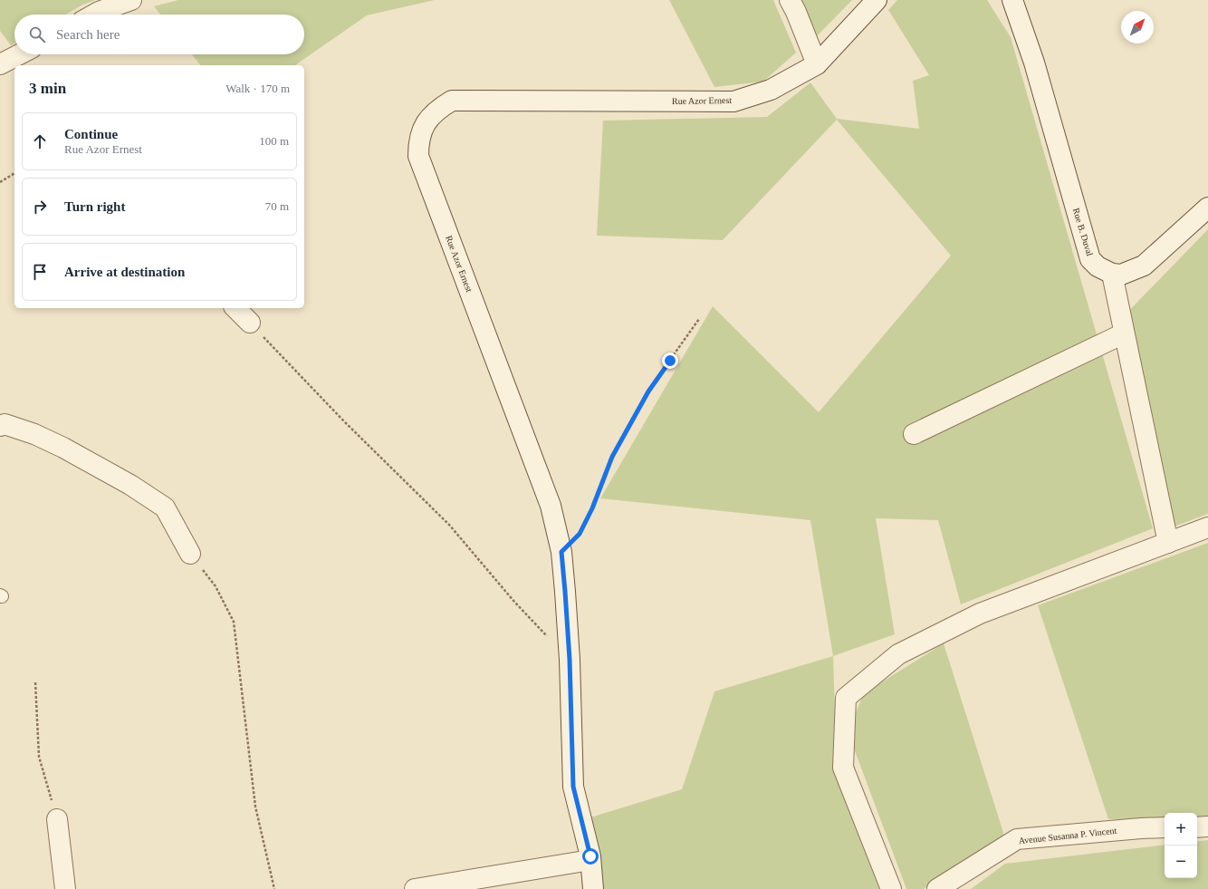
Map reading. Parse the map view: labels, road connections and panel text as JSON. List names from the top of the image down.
{
  "streets": {
    "street": ["Rue Azor Ernest", "Rue B. Duval", "Avenue Susanna P. Vincent"]
  },
  "north": "top right",
  "page": {
    "search": "Search here",
    "heading": ["3 min", "Walk · 170 m"],
    "list": [
      ["Continue", "Rue Azor Ernest", "100 m"],
      ["Turn right", "70 m"],
      "Arrive at destination"
    ],
    "map_buttons": ["+", "−"]
  }
}
